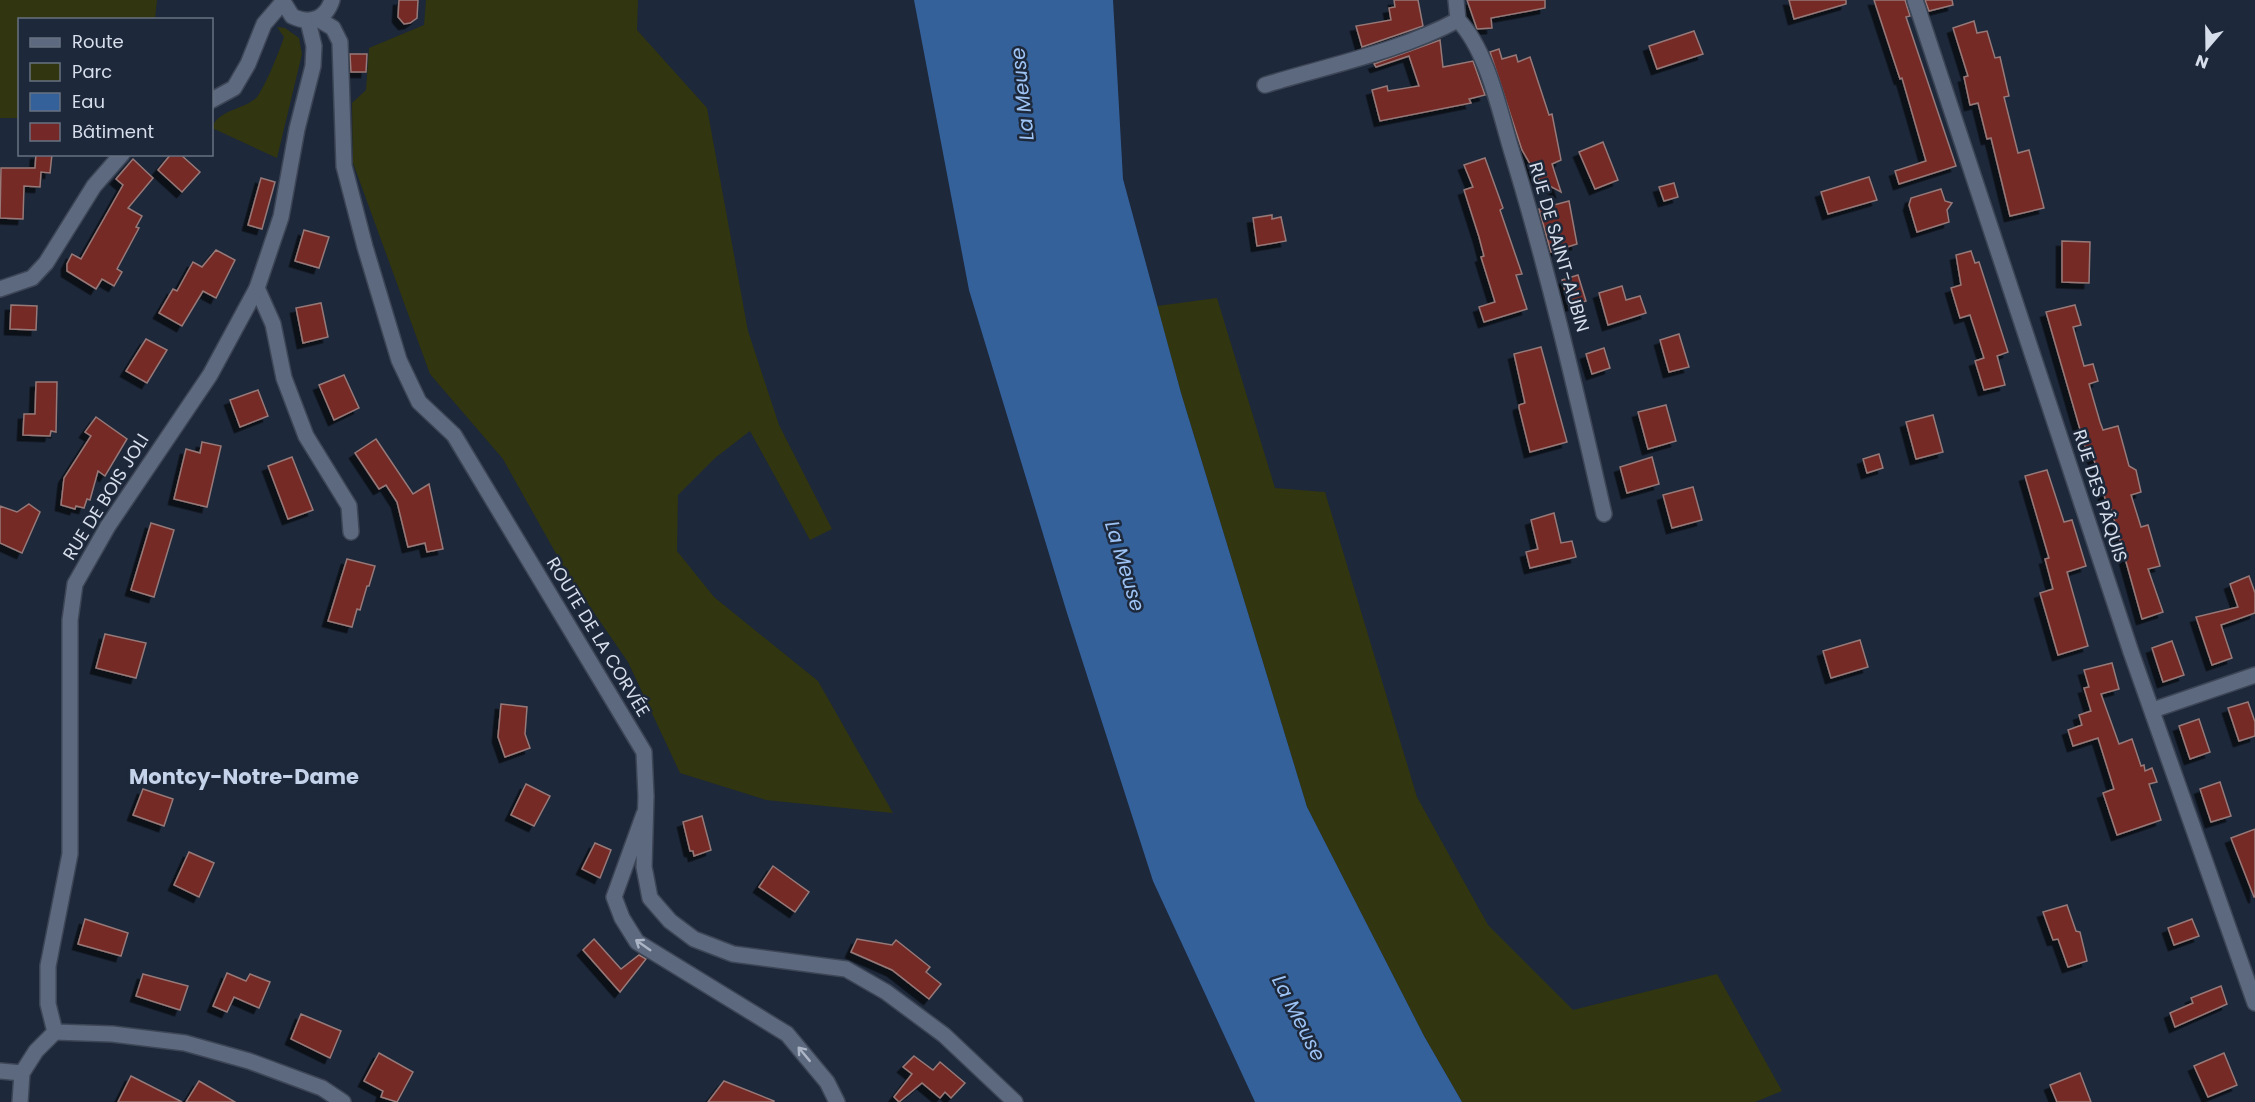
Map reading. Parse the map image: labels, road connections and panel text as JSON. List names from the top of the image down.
{
  "streets": {
    "street": [
      "RUE DE SAINT-AUBIN",
      "RUE DES PÂQUIS",
      "RUE DE BOIS JOLI",
      "ROUTE DE LA CORVÉE"
    ]
  },
  "crossings": [
    ["RUE DE BOIS JOLI", "ROUTE DE LA CORVÉE"]
  ],
  "districts": ["Montcy-Notre-Dame"],
  "water": ["La Meuse"],
  "legend": [
    "Route",
    "Parc",
    "Eau",
    "Bâtiment"
  ],
  "north": "bottom"
}
